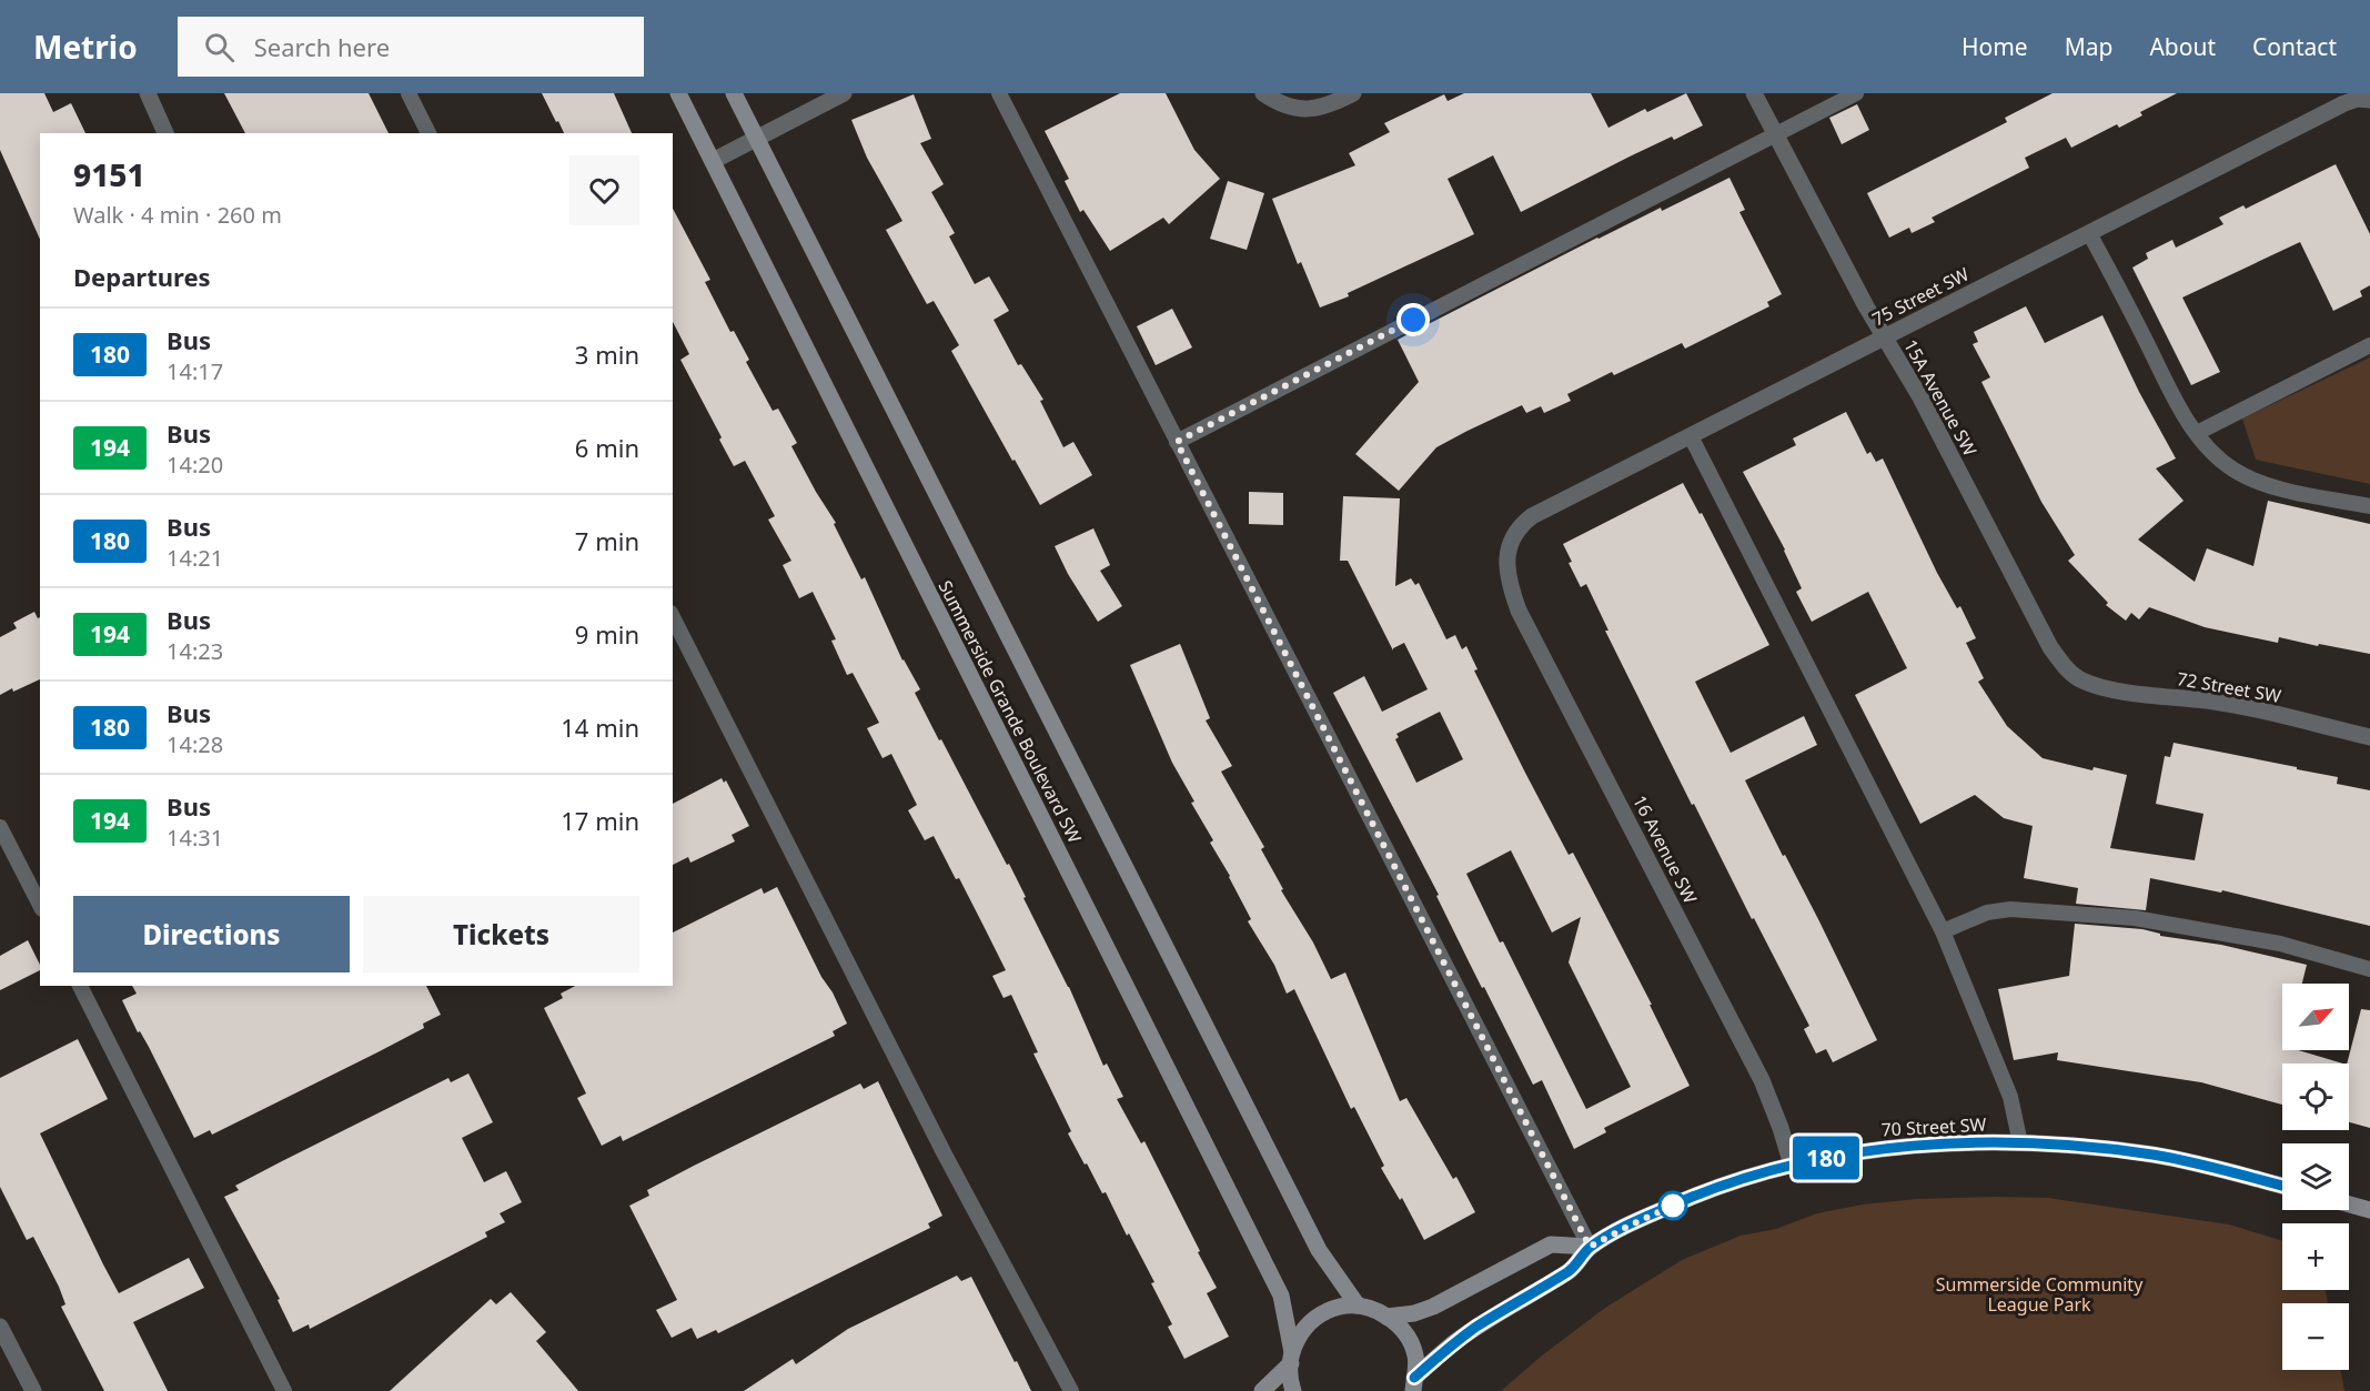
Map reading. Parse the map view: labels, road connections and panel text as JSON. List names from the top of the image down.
{
  "streets": {
    "street": [
      "75 Street SW",
      "15A Avenue SW",
      "72 Street SW",
      "Summerside Grande Boulevard SW",
      "16 Avenue SW",
      "70 Street SW"
    ]
  },
  "crossings": [
    ["75 Street SW", "15A Avenue SW"],
    ["75 Street SW", "16 Avenue SW"],
    ["15A Avenue SW", "72 Street SW"],
    ["16 Avenue SW", "70 Street SW"]
  ],
  "parks": ["Summerside Community League Park"],
  "lines": ["bus line 180"],
  "north": "top right",
  "page": {
    "header": "Metrio",
    "search": "Search here",
    "nav": [
      "Home",
      "Map",
      "About",
      "Contact"
    ],
    "on_map": "180",
    "heading": [
      ["9151", "Walk · 4 min · 260 m"],
      "Departures"
    ],
    "list": [
      {
        "mark": "180",
        "name": "Bus",
        "note": "14:17",
        "value": "3 min"
      },
      {
        "mark": "194",
        "name": "Bus",
        "note": "14:20",
        "value": "6 min"
      },
      {
        "mark": "180",
        "name": "Bus",
        "note": "14:21",
        "value": "7 min"
      },
      {
        "mark": "194",
        "name": "Bus",
        "note": "14:23",
        "value": "9 min"
      },
      {
        "mark": "180",
        "name": "Bus",
        "note": "14:28",
        "value": "14 min"
      },
      {
        "mark": "194",
        "name": "Bus",
        "note": "14:31",
        "value": "17 min"
      }
    ],
    "buttons": ["Directions", "Tickets"],
    "map_buttons": ["+", "−"]
  }
}
